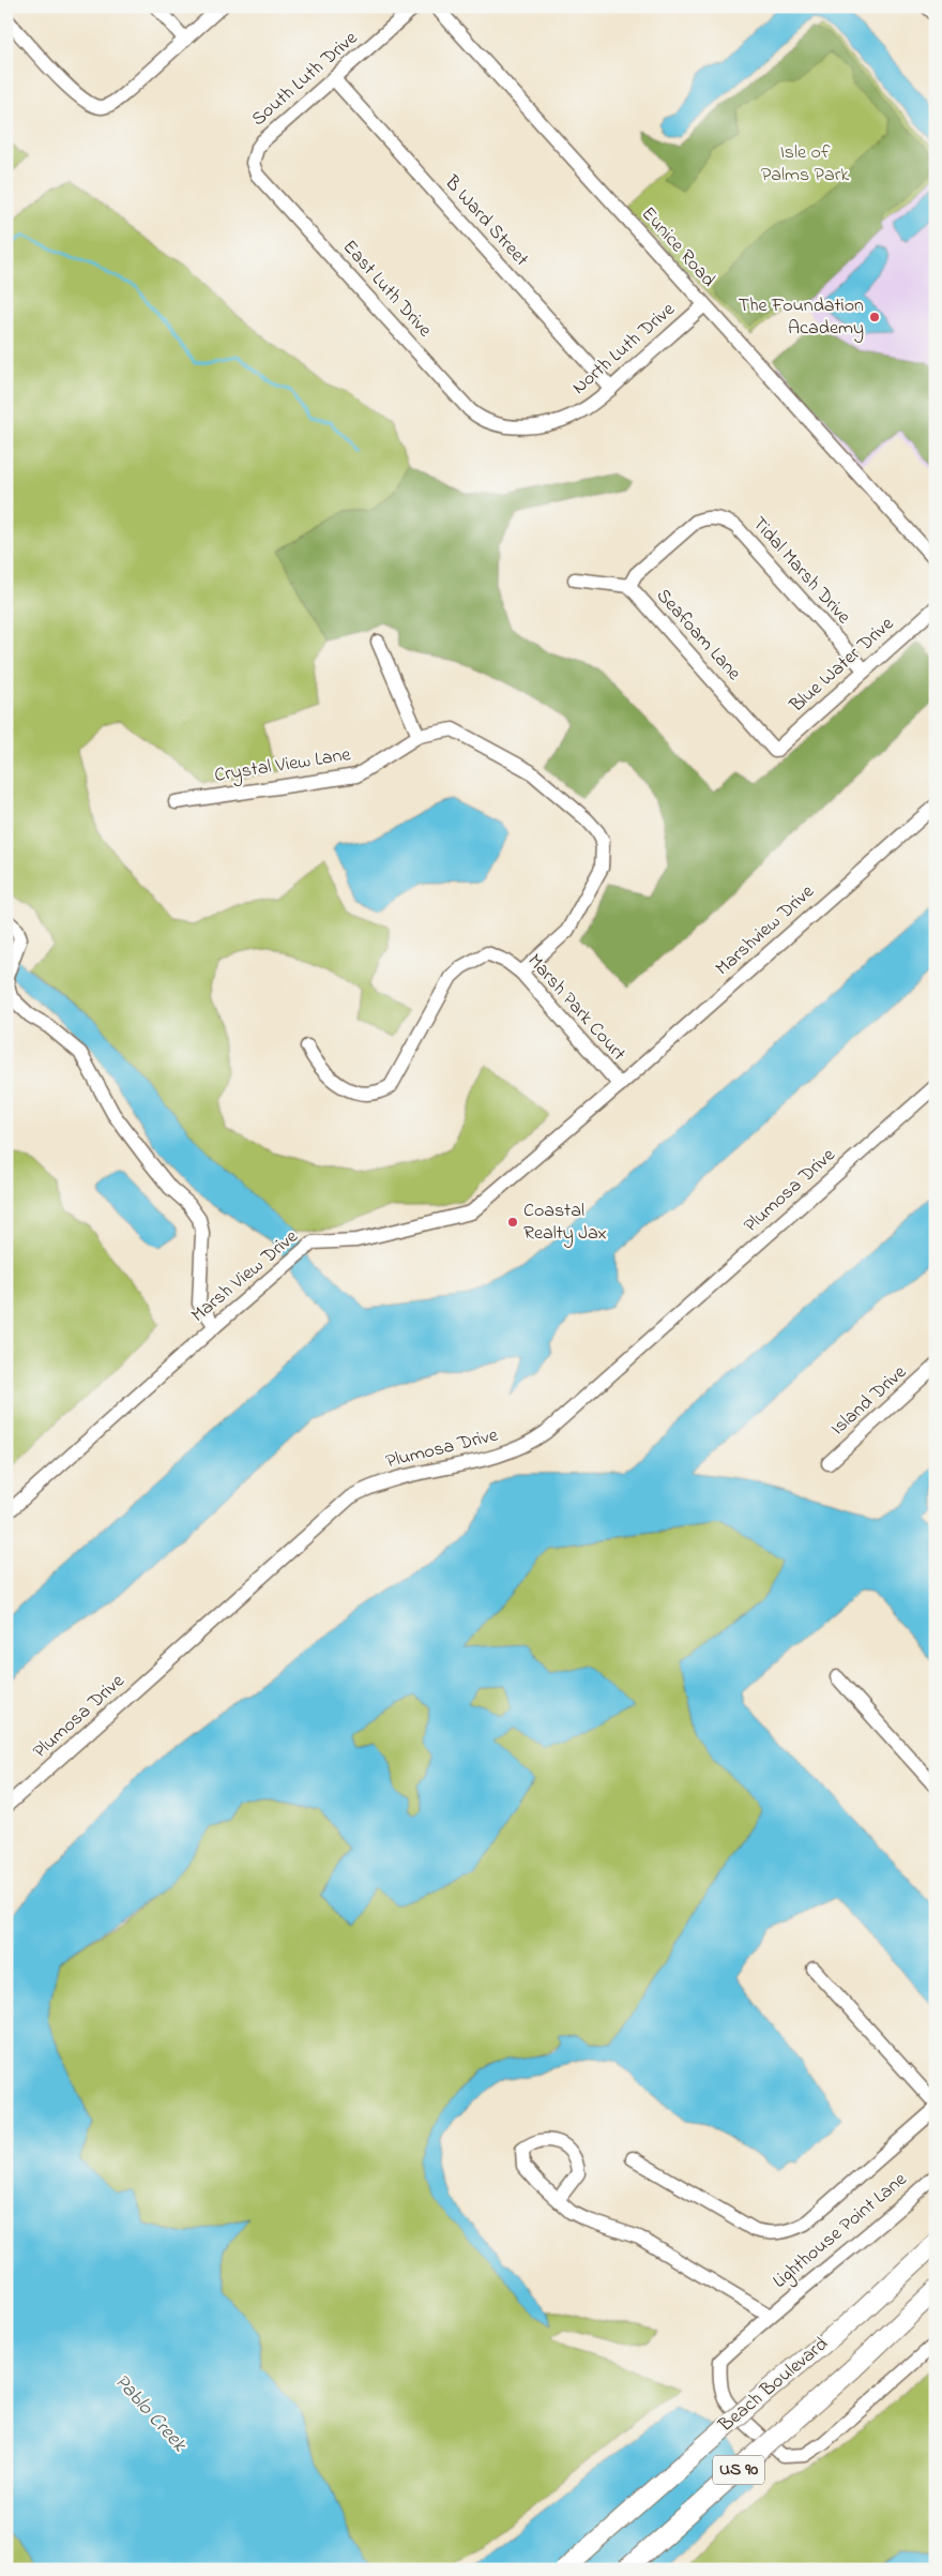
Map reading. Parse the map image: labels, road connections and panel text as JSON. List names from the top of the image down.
{
  "streets": {
    "highway": ["Beach Boulevard", "US 90"],
    "street": [
      "South Luth Drive",
      "B Ward Street",
      "Eunice Road",
      "East Luth Drive",
      "North Luth Drive",
      "Tidal Marsh Drive",
      "Seafoam Lane",
      "Blue Water Drive",
      "Crystal View Lane",
      "Marshview Drive",
      "Marsh Park Court",
      "Plumosa Drive",
      "Marsh View Drive",
      "Island Drive",
      "Lighthouse Point Lane"
    ]
  },
  "crossings": [
    ["South Luth Drive", "B Ward Street"],
    ["South Luth Drive", "East Luth Drive"],
    ["B Ward Street", "North Luth Drive"],
    ["Eunice Road", "North Luth Drive"],
    ["East Luth Drive", "North Luth Drive"],
    ["Tidal Marsh Drive", "Seafoam Lane"],
    ["Tidal Marsh Drive", "Blue Water Drive"],
    ["Seafoam Lane", "Blue Water Drive"],
    ["Crystal View Lane", "Marsh Park Court"],
    ["Marshview Drive", "Marsh Park Court"],
    ["Marshview Drive", "Marsh View Drive"],
    ["Marsh Park Court", "Marsh View Drive"]
  ],
  "water": ["Pablo Creek"],
  "parks": ["Isle of Palms Park"],
  "places": ["The Foundation Academy", "Coastal Realty Jax"]
}
